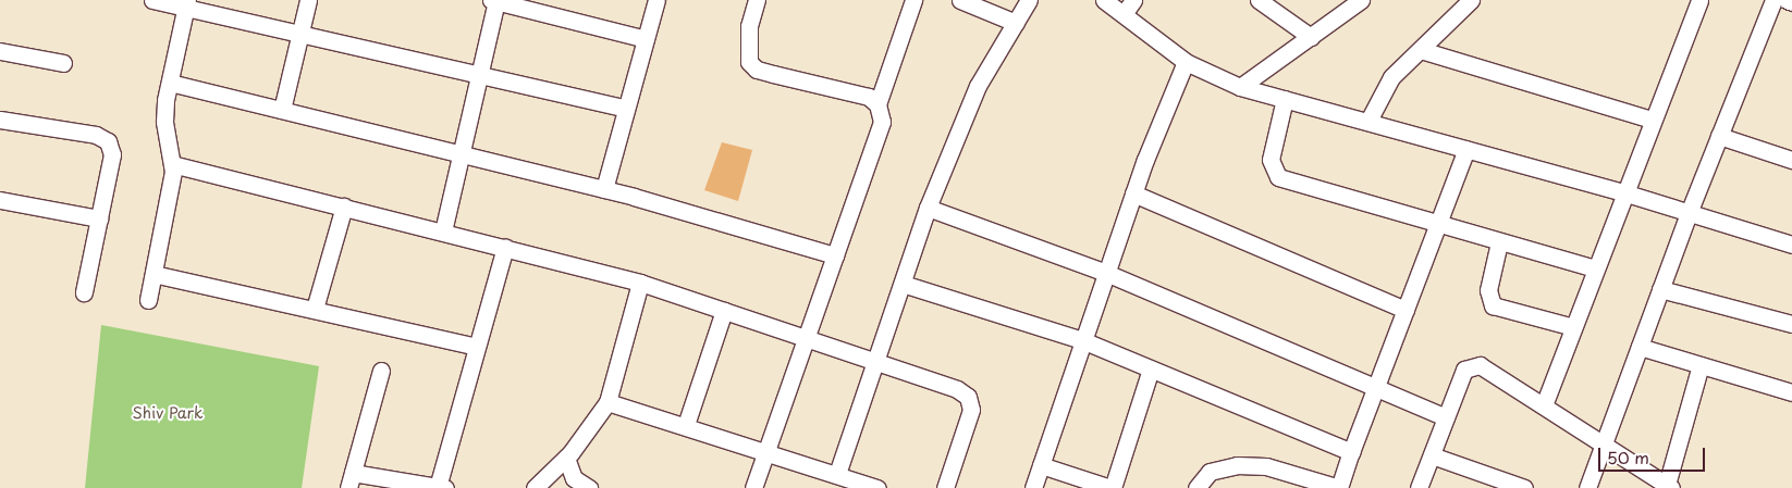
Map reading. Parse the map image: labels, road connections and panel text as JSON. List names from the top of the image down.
{
  "parks": ["Shiv Park"],
  "scale_bar": "50 m"
}
